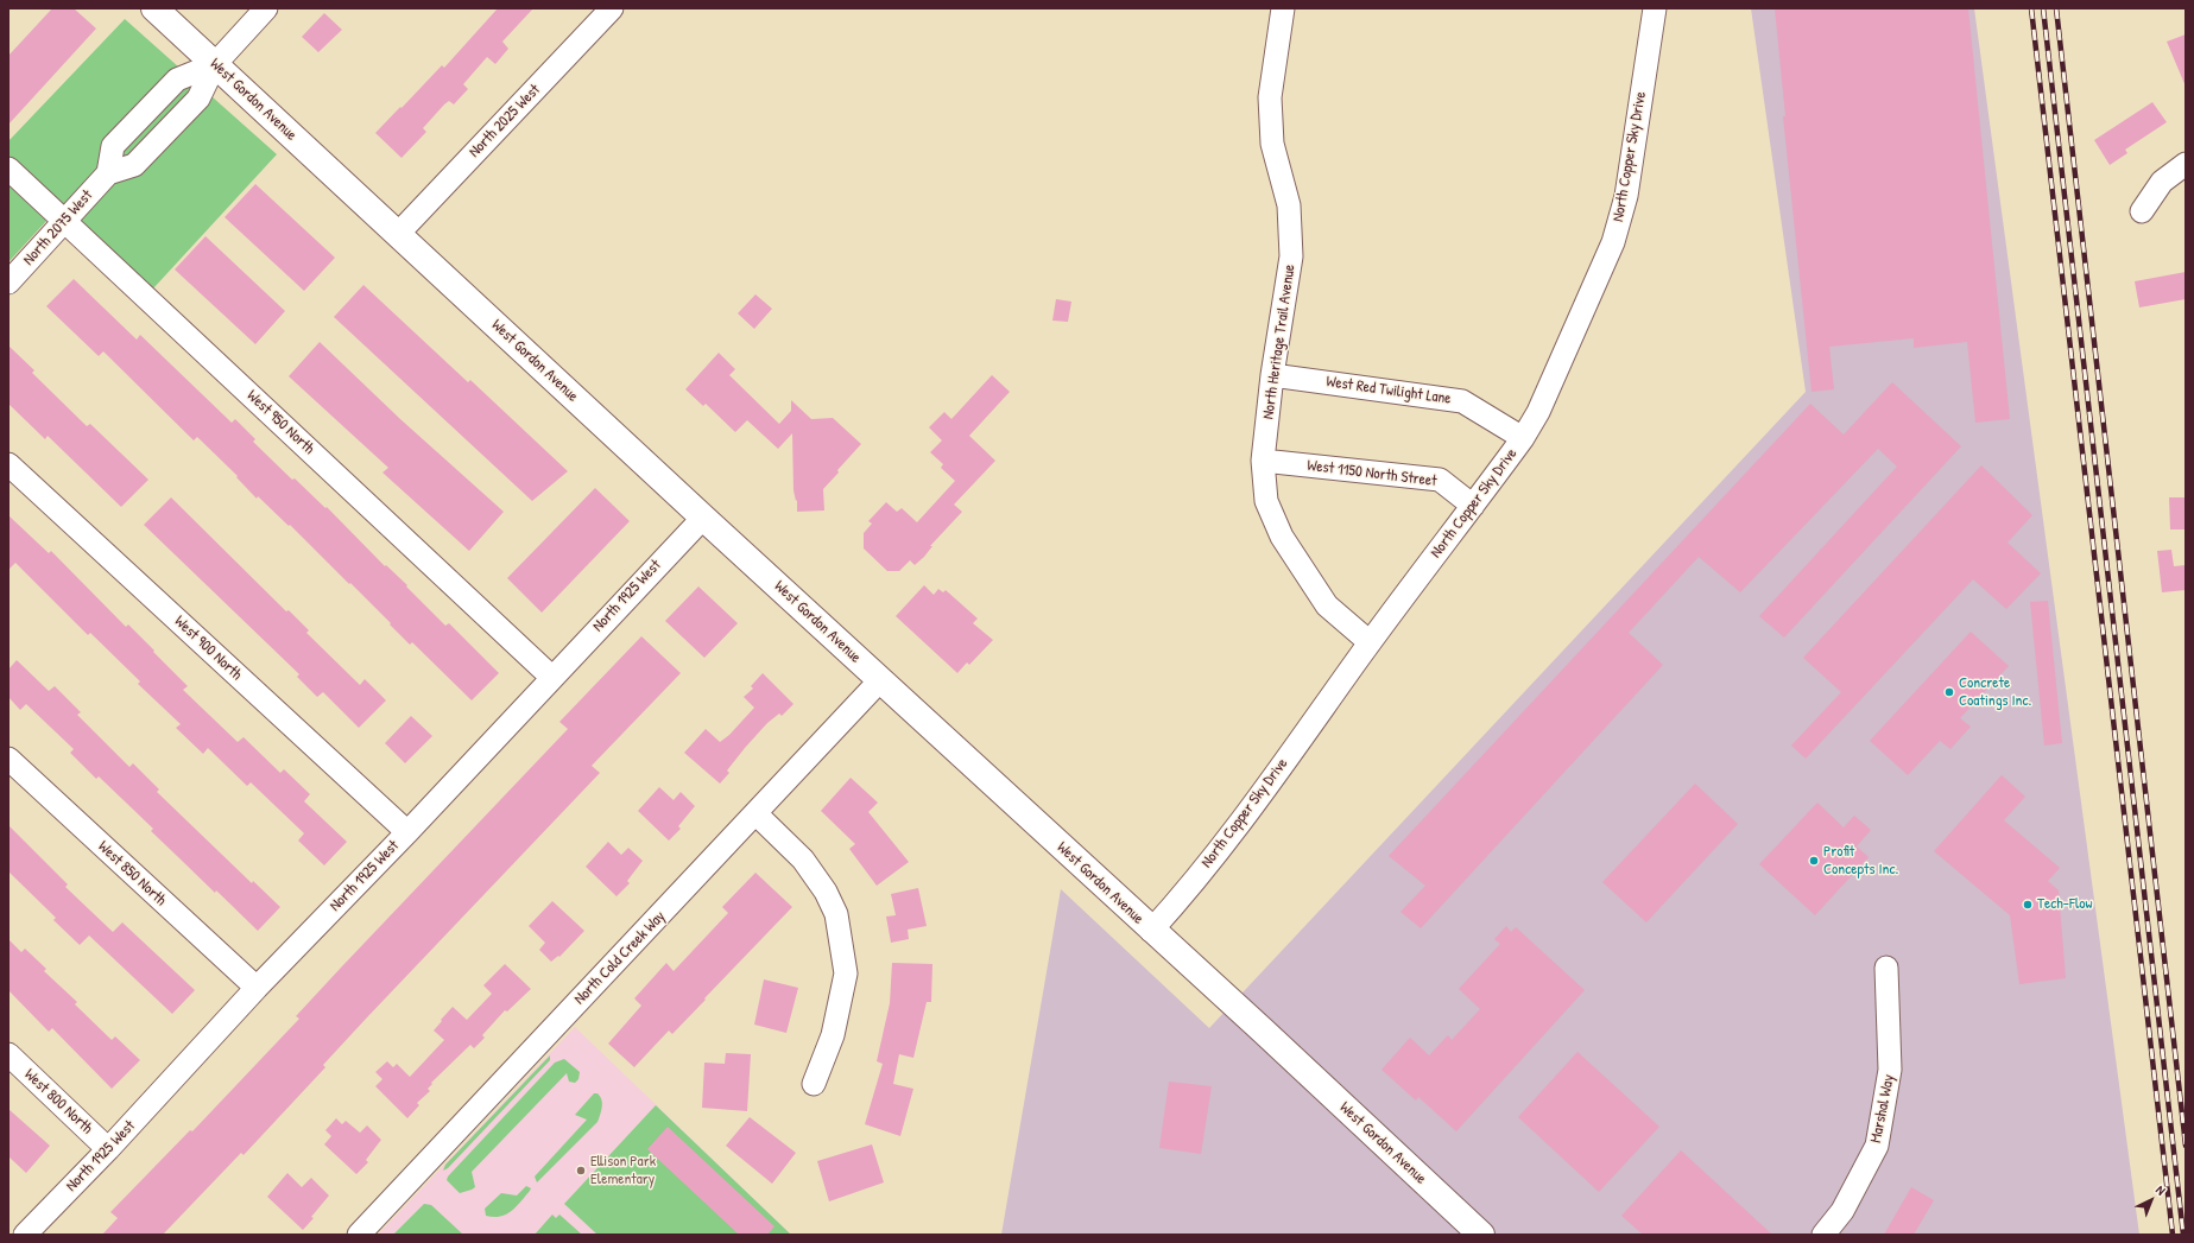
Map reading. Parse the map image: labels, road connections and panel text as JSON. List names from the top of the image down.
{
  "streets": {
    "main road": ["West Gordon Avenue"],
    "street": [
      "North 2025 West",
      "North Copper Sky Drive",
      "North 2075 West",
      "North Heritage Trail Avenue",
      "West Red Twilight Lane",
      "West 950 North",
      "West 1150 North Street",
      "North 1925 West",
      "West 900 North",
      "West 850 North",
      "North Cold Creek Way",
      "West 800 North",
      "Marshal Way"
    ]
  },
  "crossings": [
    ["West Gordon Avenue", "North 2025 West"],
    ["West Gordon Avenue", "North Copper Sky Drive"],
    ["West Gordon Avenue", "North 2075 West"],
    ["West Gordon Avenue", "North 1925 West"],
    ["West Gordon Avenue", "North Cold Creek Way"],
    ["North Copper Sky Drive", "North Heritage Trail Avenue"],
    ["North Copper Sky Drive", "West Red Twilight Lane"],
    ["North Copper Sky Drive", "West 1150 North Street"],
    ["North 2075 West", "West 950 North"],
    ["North Heritage Trail Avenue", "West Red Twilight Lane"],
    ["North Heritage Trail Avenue", "West 1150 North Street"],
    ["West 950 North", "North 1925 West"],
    ["North 1925 West", "West 900 North"],
    ["North 1925 West", "West 850 North"],
    ["North 1925 West", "West 800 North"]
  ],
  "places": [
    "Concrete Coatings Inc.",
    "Profit Concepts Inc.",
    "Tech-Flow",
    "Ellison Park Elementary"
  ],
  "north": "top right"
}
